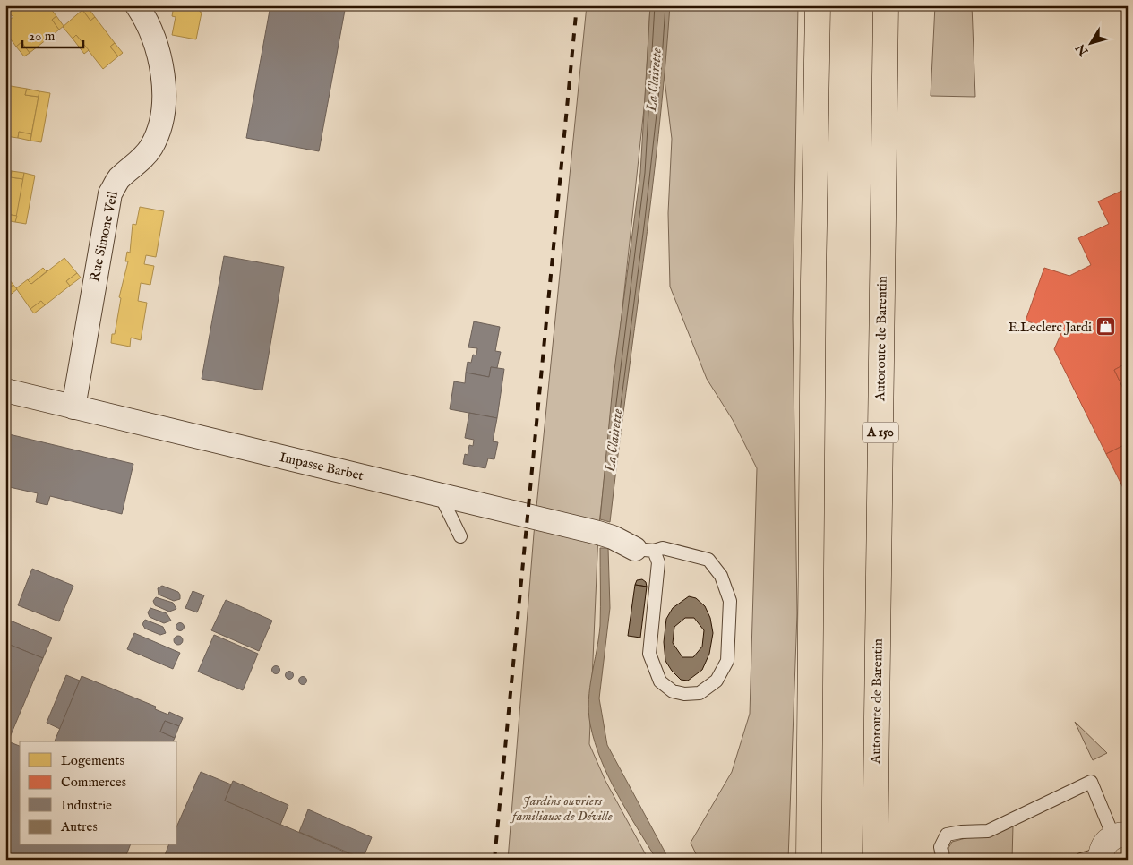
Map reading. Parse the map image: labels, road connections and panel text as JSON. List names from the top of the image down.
{
  "streets": {
    "highway": ["Autoroute de Barentin", "A 150"],
    "street": ["Rue Simone Veil", "Impasse Barbet"]
  },
  "crossings": [
    ["Rue Simone Veil", "Impasse Barbet"]
  ],
  "water": ["La Clairette"],
  "parks": ["Jardins ouvriers familiaux de Déville"],
  "places": {
    "shop": ["E.Leclerc Jardi"]
  },
  "legend": [
    "Logements",
    "Commerces",
    "Industrie",
    "Autres"
  ],
  "scale_bar": "20 m",
  "north": "bottom left"
}
